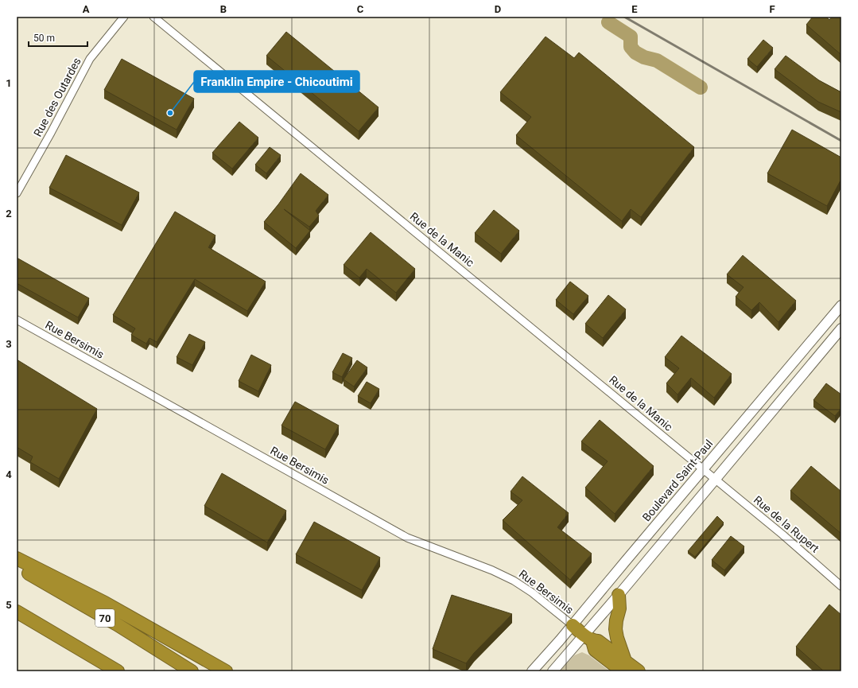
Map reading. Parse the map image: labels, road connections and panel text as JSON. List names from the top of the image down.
{
  "streets": {
    "highway": ["70"],
    "main road": ["Boulevard Saint-Paul"],
    "street": [
      "Rue des Outardes",
      "Rue de la Manic",
      "Rue Bersimis",
      "Rue de la Rupert"
    ]
  },
  "crossings": [
    ["Rue de la Manic", "Boulevard Saint-Paul"],
    ["Rue de la Manic", "Rue de la Rupert"],
    ["Rue Bersimis", "Boulevard Saint-Paul"]
  ],
  "places": ["Franklin Empire - Chicoutimi"],
  "scale_bar": "50 m",
  "grid": {
    "columns": [
      "A",
      "B",
      "C",
      "D",
      "E",
      "F"
    ],
    "rows": [
      "1",
      "2",
      "3",
      "4",
      "5"
    ]
  }
}
